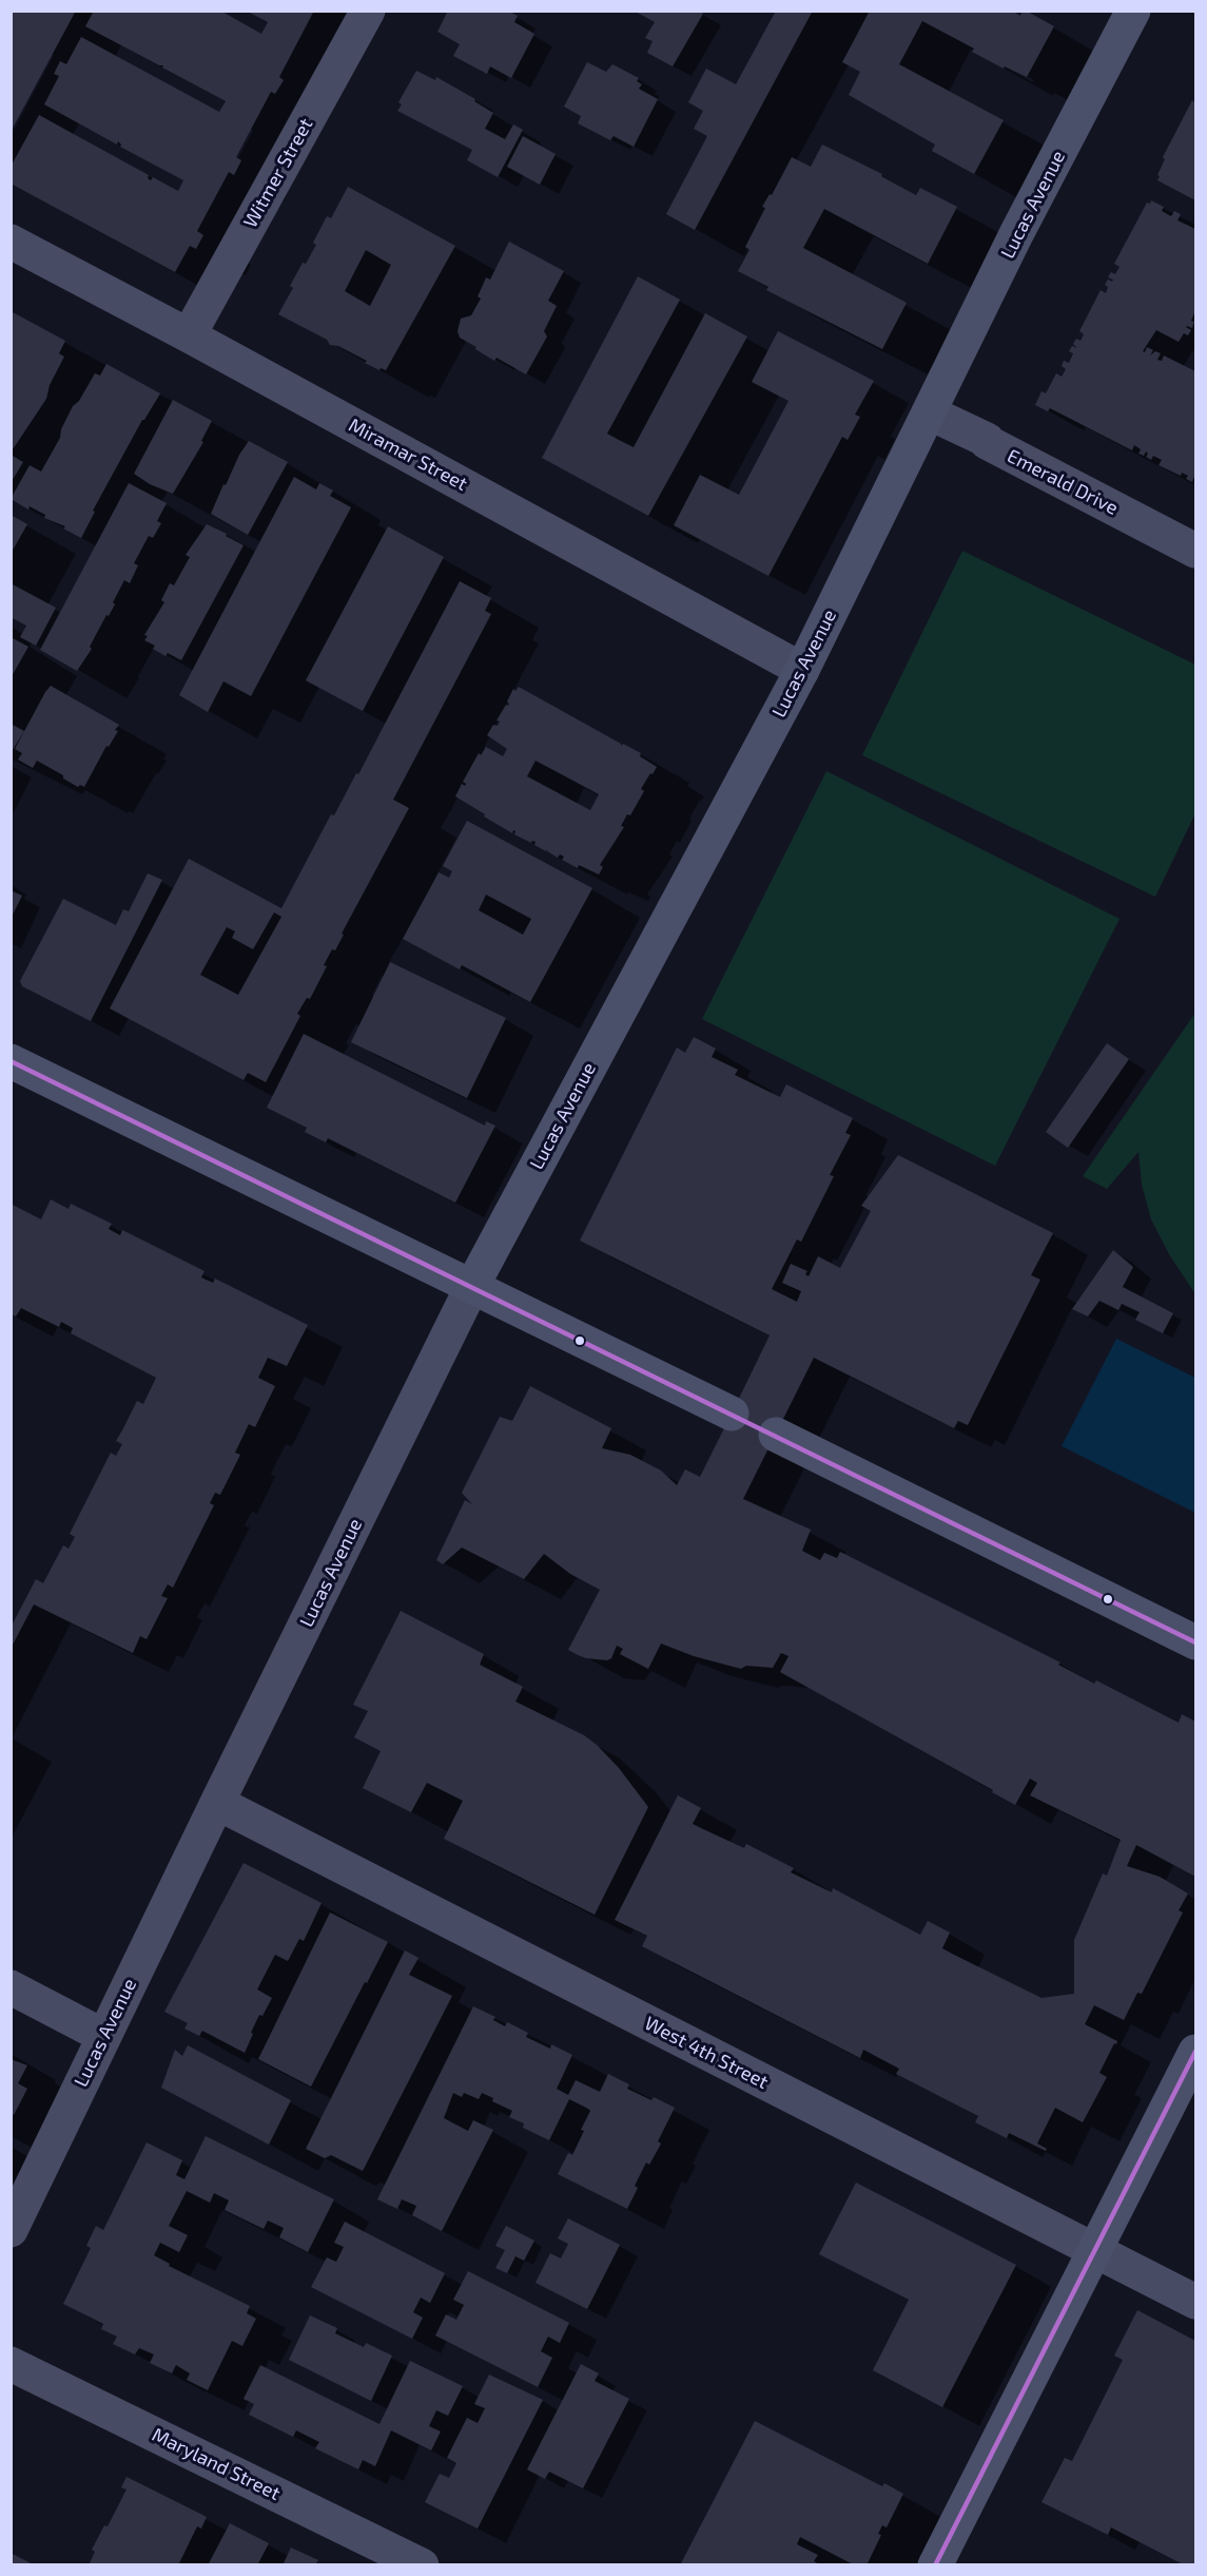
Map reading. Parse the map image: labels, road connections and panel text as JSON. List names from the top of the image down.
{
  "streets": {
    "street": [
      "Witmer Street",
      "Lucas Avenue",
      "Miramar Street",
      "Emerald Drive",
      "West 4th Street",
      "Maryland Street"
    ]
  },
  "crossings": [
    ["Witmer Street", "Miramar Street"],
    ["Lucas Avenue", "Miramar Street"],
    ["Lucas Avenue", "Emerald Drive"],
    ["Lucas Avenue", "West 4th Street"]
  ]
}
